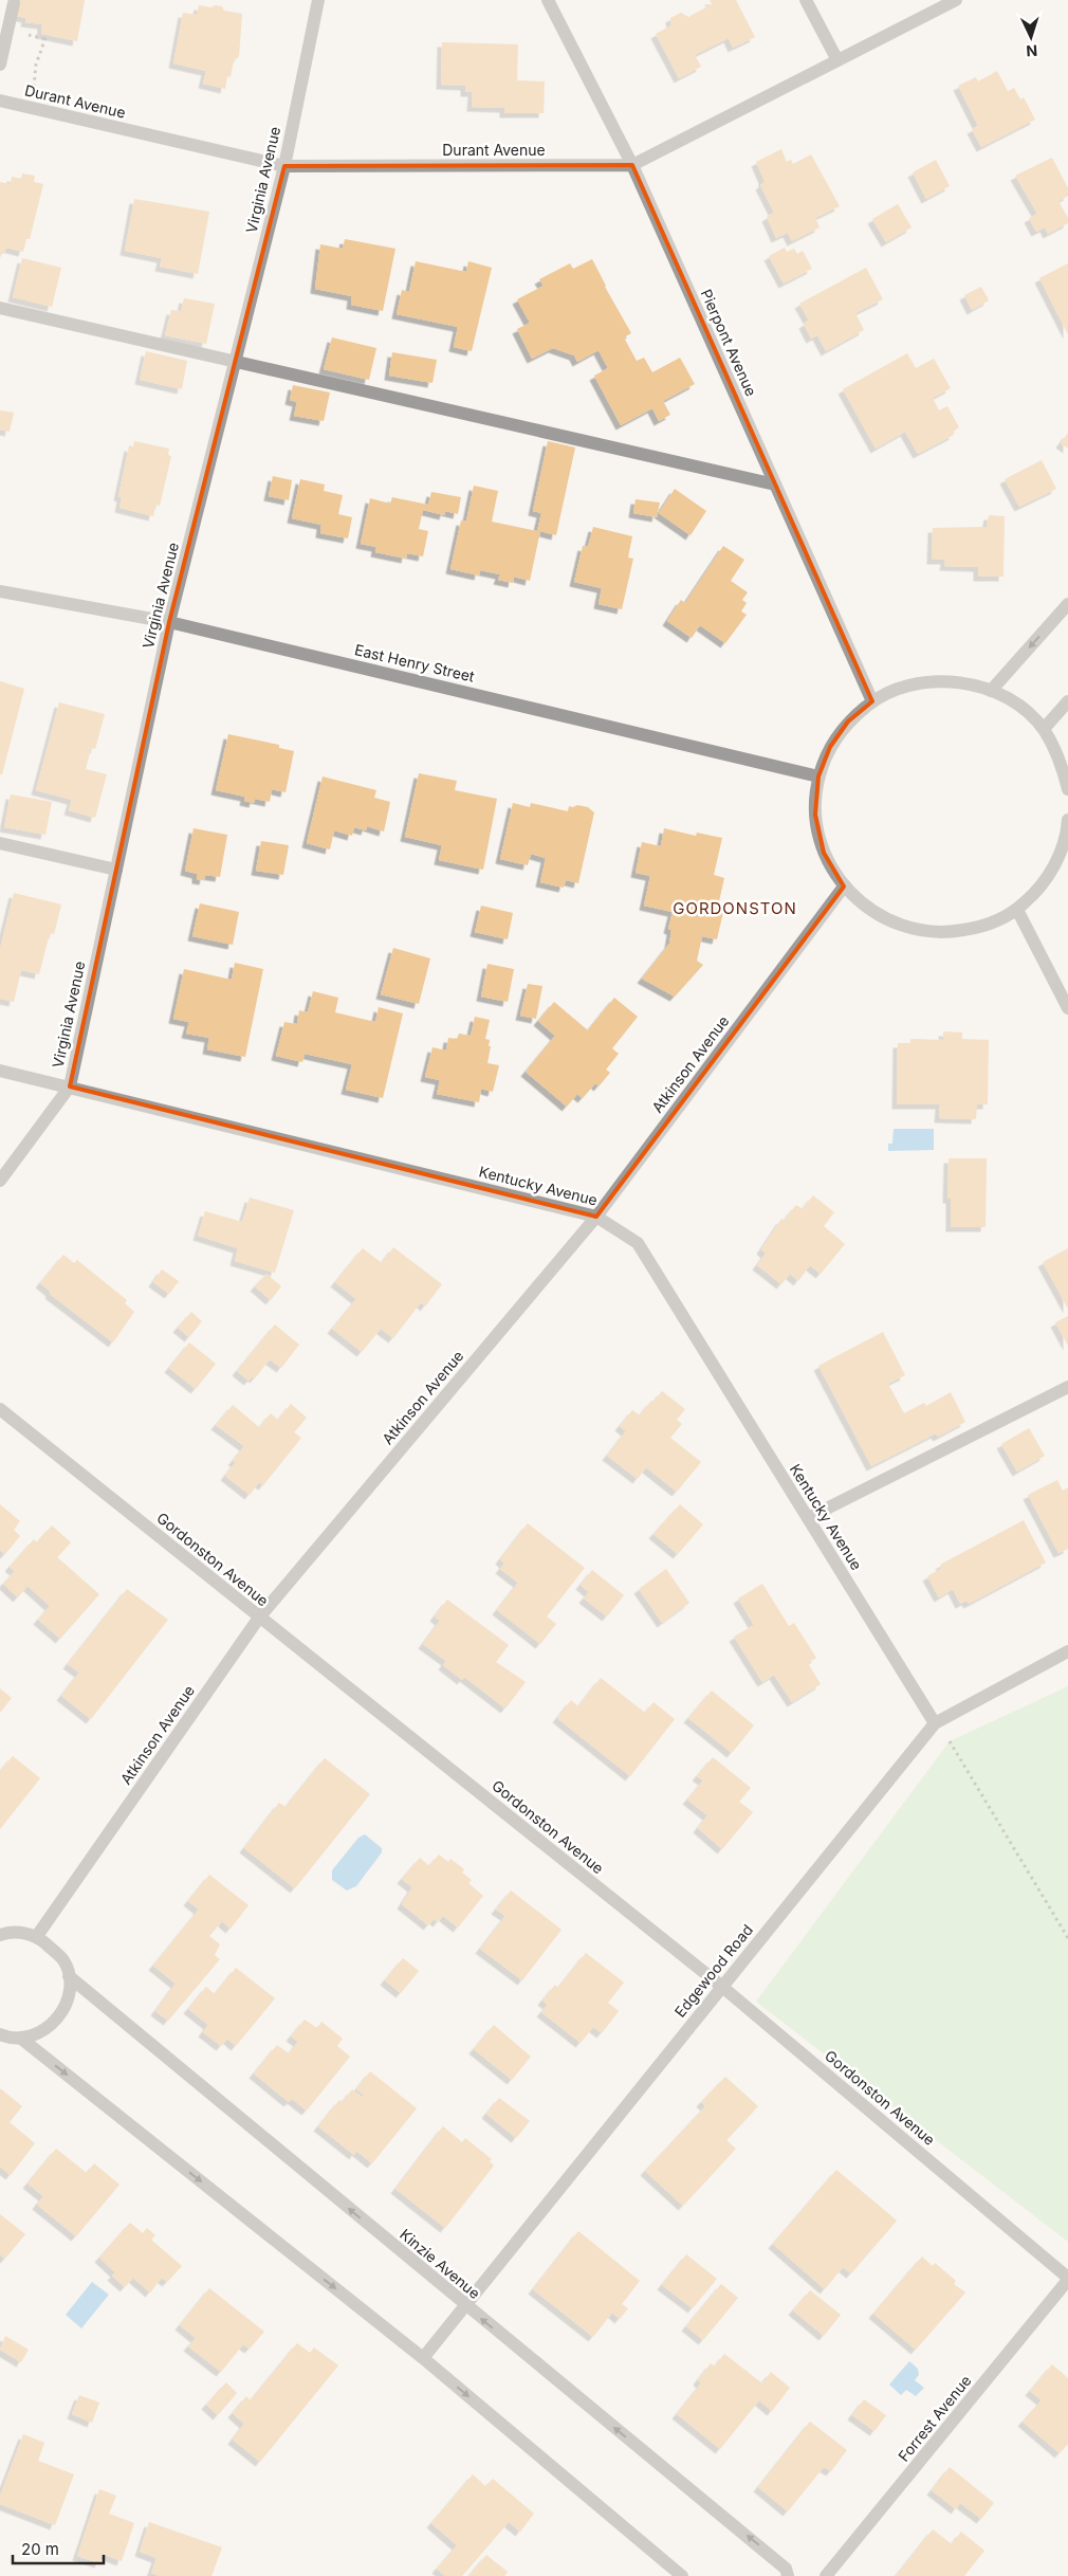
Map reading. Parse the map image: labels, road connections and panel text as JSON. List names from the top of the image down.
{
  "streets": {
    "street": [
      "Durant Avenue",
      "Virginia Avenue",
      "Pierpont Avenue",
      "East Henry Street",
      "Atkinson Avenue",
      "Kentucky Avenue",
      "Gordonston Avenue",
      "Edgewood Road",
      "Kinzie Avenue",
      "Forrest Avenue"
    ]
  },
  "crossings": [
    ["Durant Avenue", "Virginia Avenue"],
    ["Durant Avenue", "Pierpont Avenue"],
    ["Virginia Avenue", "East Henry Street"],
    ["Virginia Avenue", "Kentucky Avenue"],
    ["Atkinson Avenue", "Kentucky Avenue"],
    ["Atkinson Avenue", "Gordonston Avenue"],
    ["Kentucky Avenue", "Edgewood Road"],
    ["Gordonston Avenue", "Edgewood Road"],
    ["Gordonston Avenue", "Forrest Avenue"],
    ["Edgewood Road", "Kinzie Avenue"]
  ],
  "districts": ["GORDONSTON"],
  "scale_bar": "20 m",
  "north": "bottom"
}
